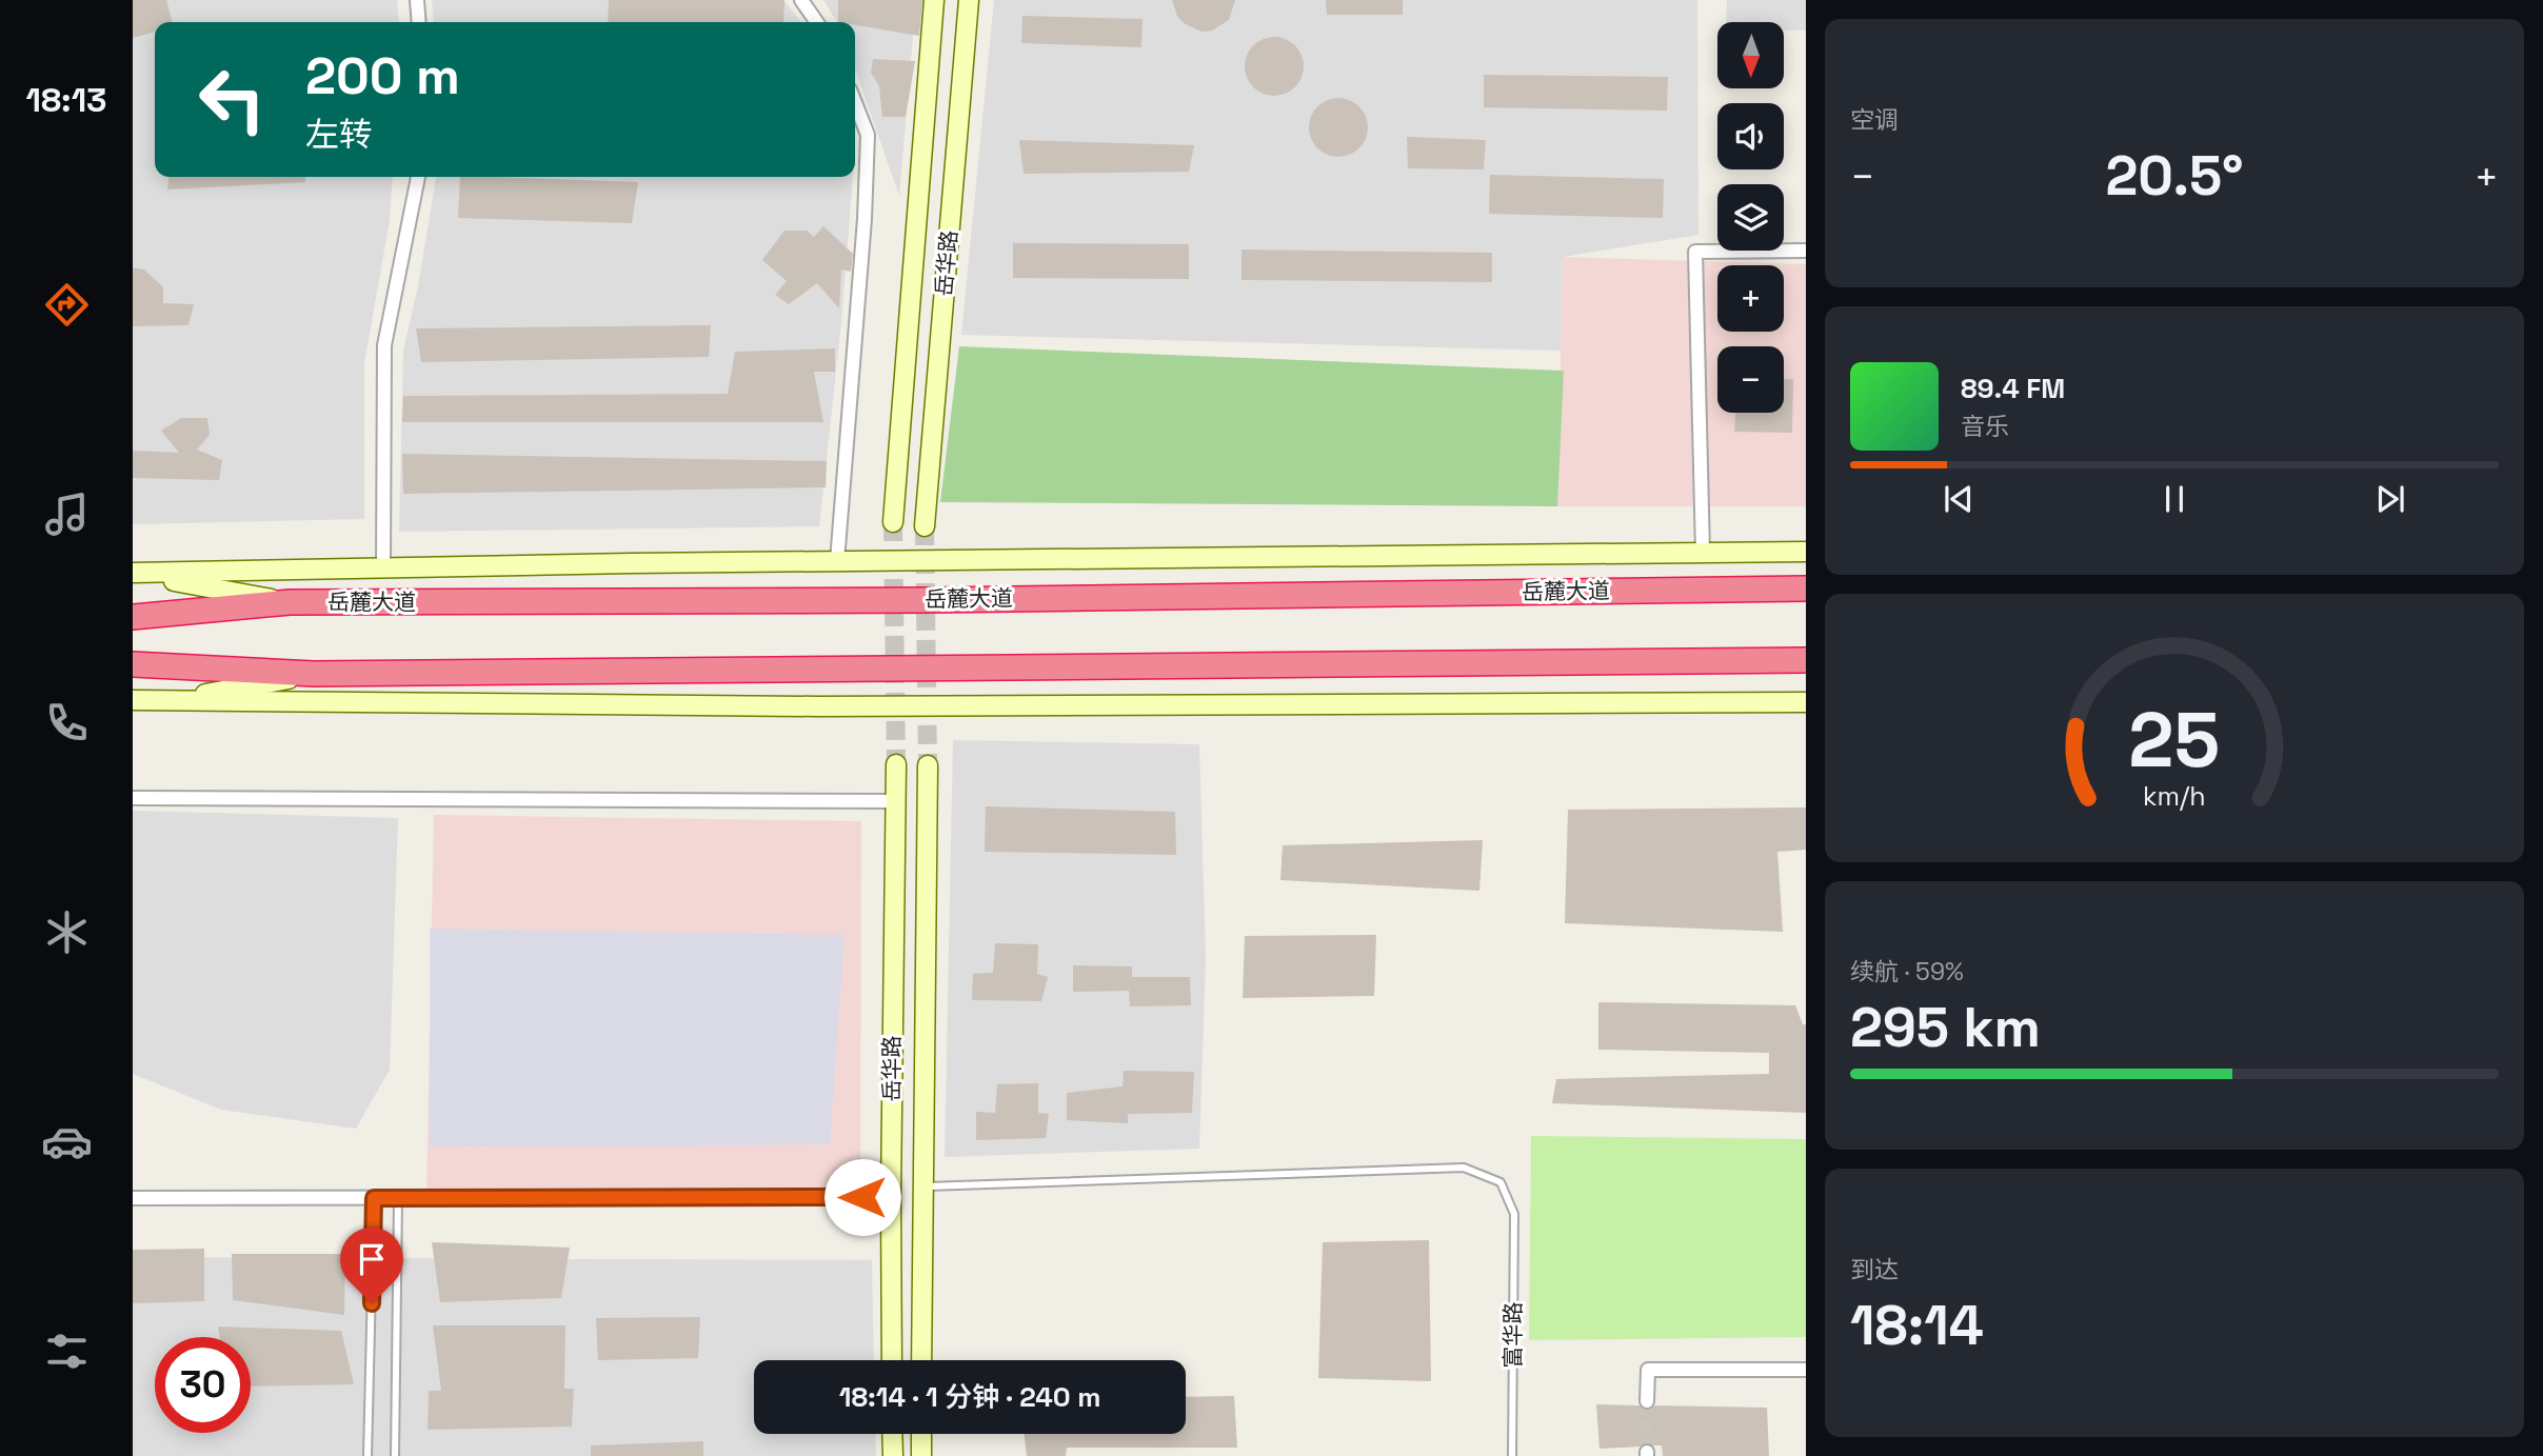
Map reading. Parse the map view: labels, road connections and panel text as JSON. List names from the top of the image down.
{
  "streets": {
    "highway": ["岳麓大道"],
    "street": ["岳华路"],
    "lane": ["富华路"]
  },
  "crossings": [
    ["岳华路", "富华路"]
  ],
  "north": "bottom",
  "page": {
    "tabs": "18:13",
    "tile": [
      "空调",
      ["续航 · 59%", "295 km"],
      ["到达", "18:14"]
    ],
    "map_buttons": ["+", "−"],
    "turn": ["200 m", "左转"],
    "heat": ["−", "20.5°", "+"],
    "song": ["89.4 FM", "音乐"],
    "limit": "30",
    "trip": "18:14 · 1 分钟 · 240 m",
    "gauge": ["25", "km/h"]
  }
}
